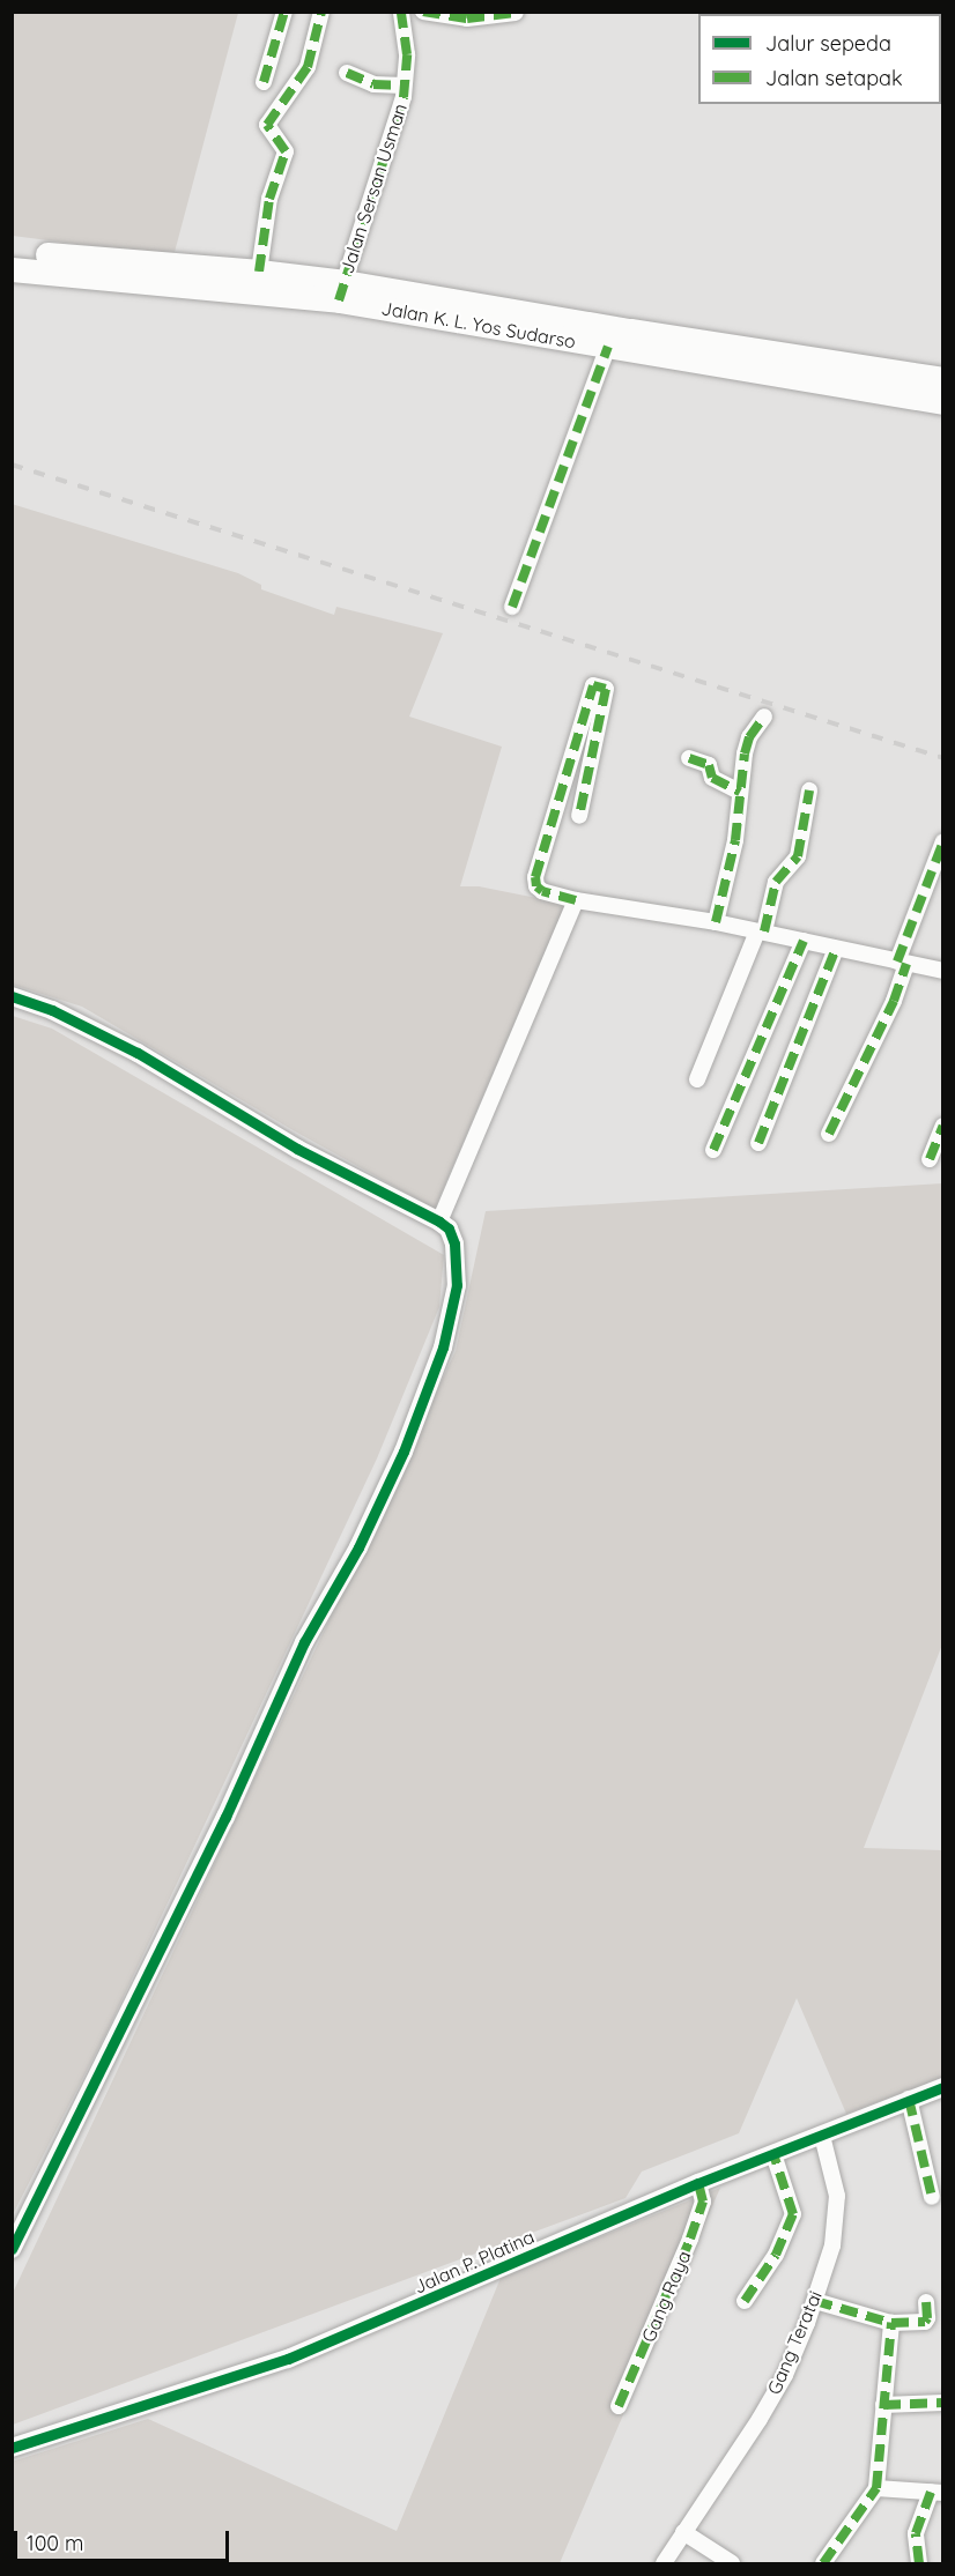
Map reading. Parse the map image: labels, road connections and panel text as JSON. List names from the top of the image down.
{
  "streets": {
    "highway": ["Jalan K. L. Yos Sudarso"],
    "street": [
      "Jalan Sersan Usman",
      "Jalan P. Platina",
      "Gang Raya",
      "Gang Teratai"
    ]
  },
  "crossings": [
    ["Jalan Sersan Usman", "Jalan K. L. Yos Sudarso"],
    ["Jalan P. Platina", "Gang Raya"],
    ["Jalan P. Platina", "Gang Teratai"]
  ],
  "legend": ["Jalur sepeda", "Jalan setapak"],
  "scale_bar": "100 m"
}
